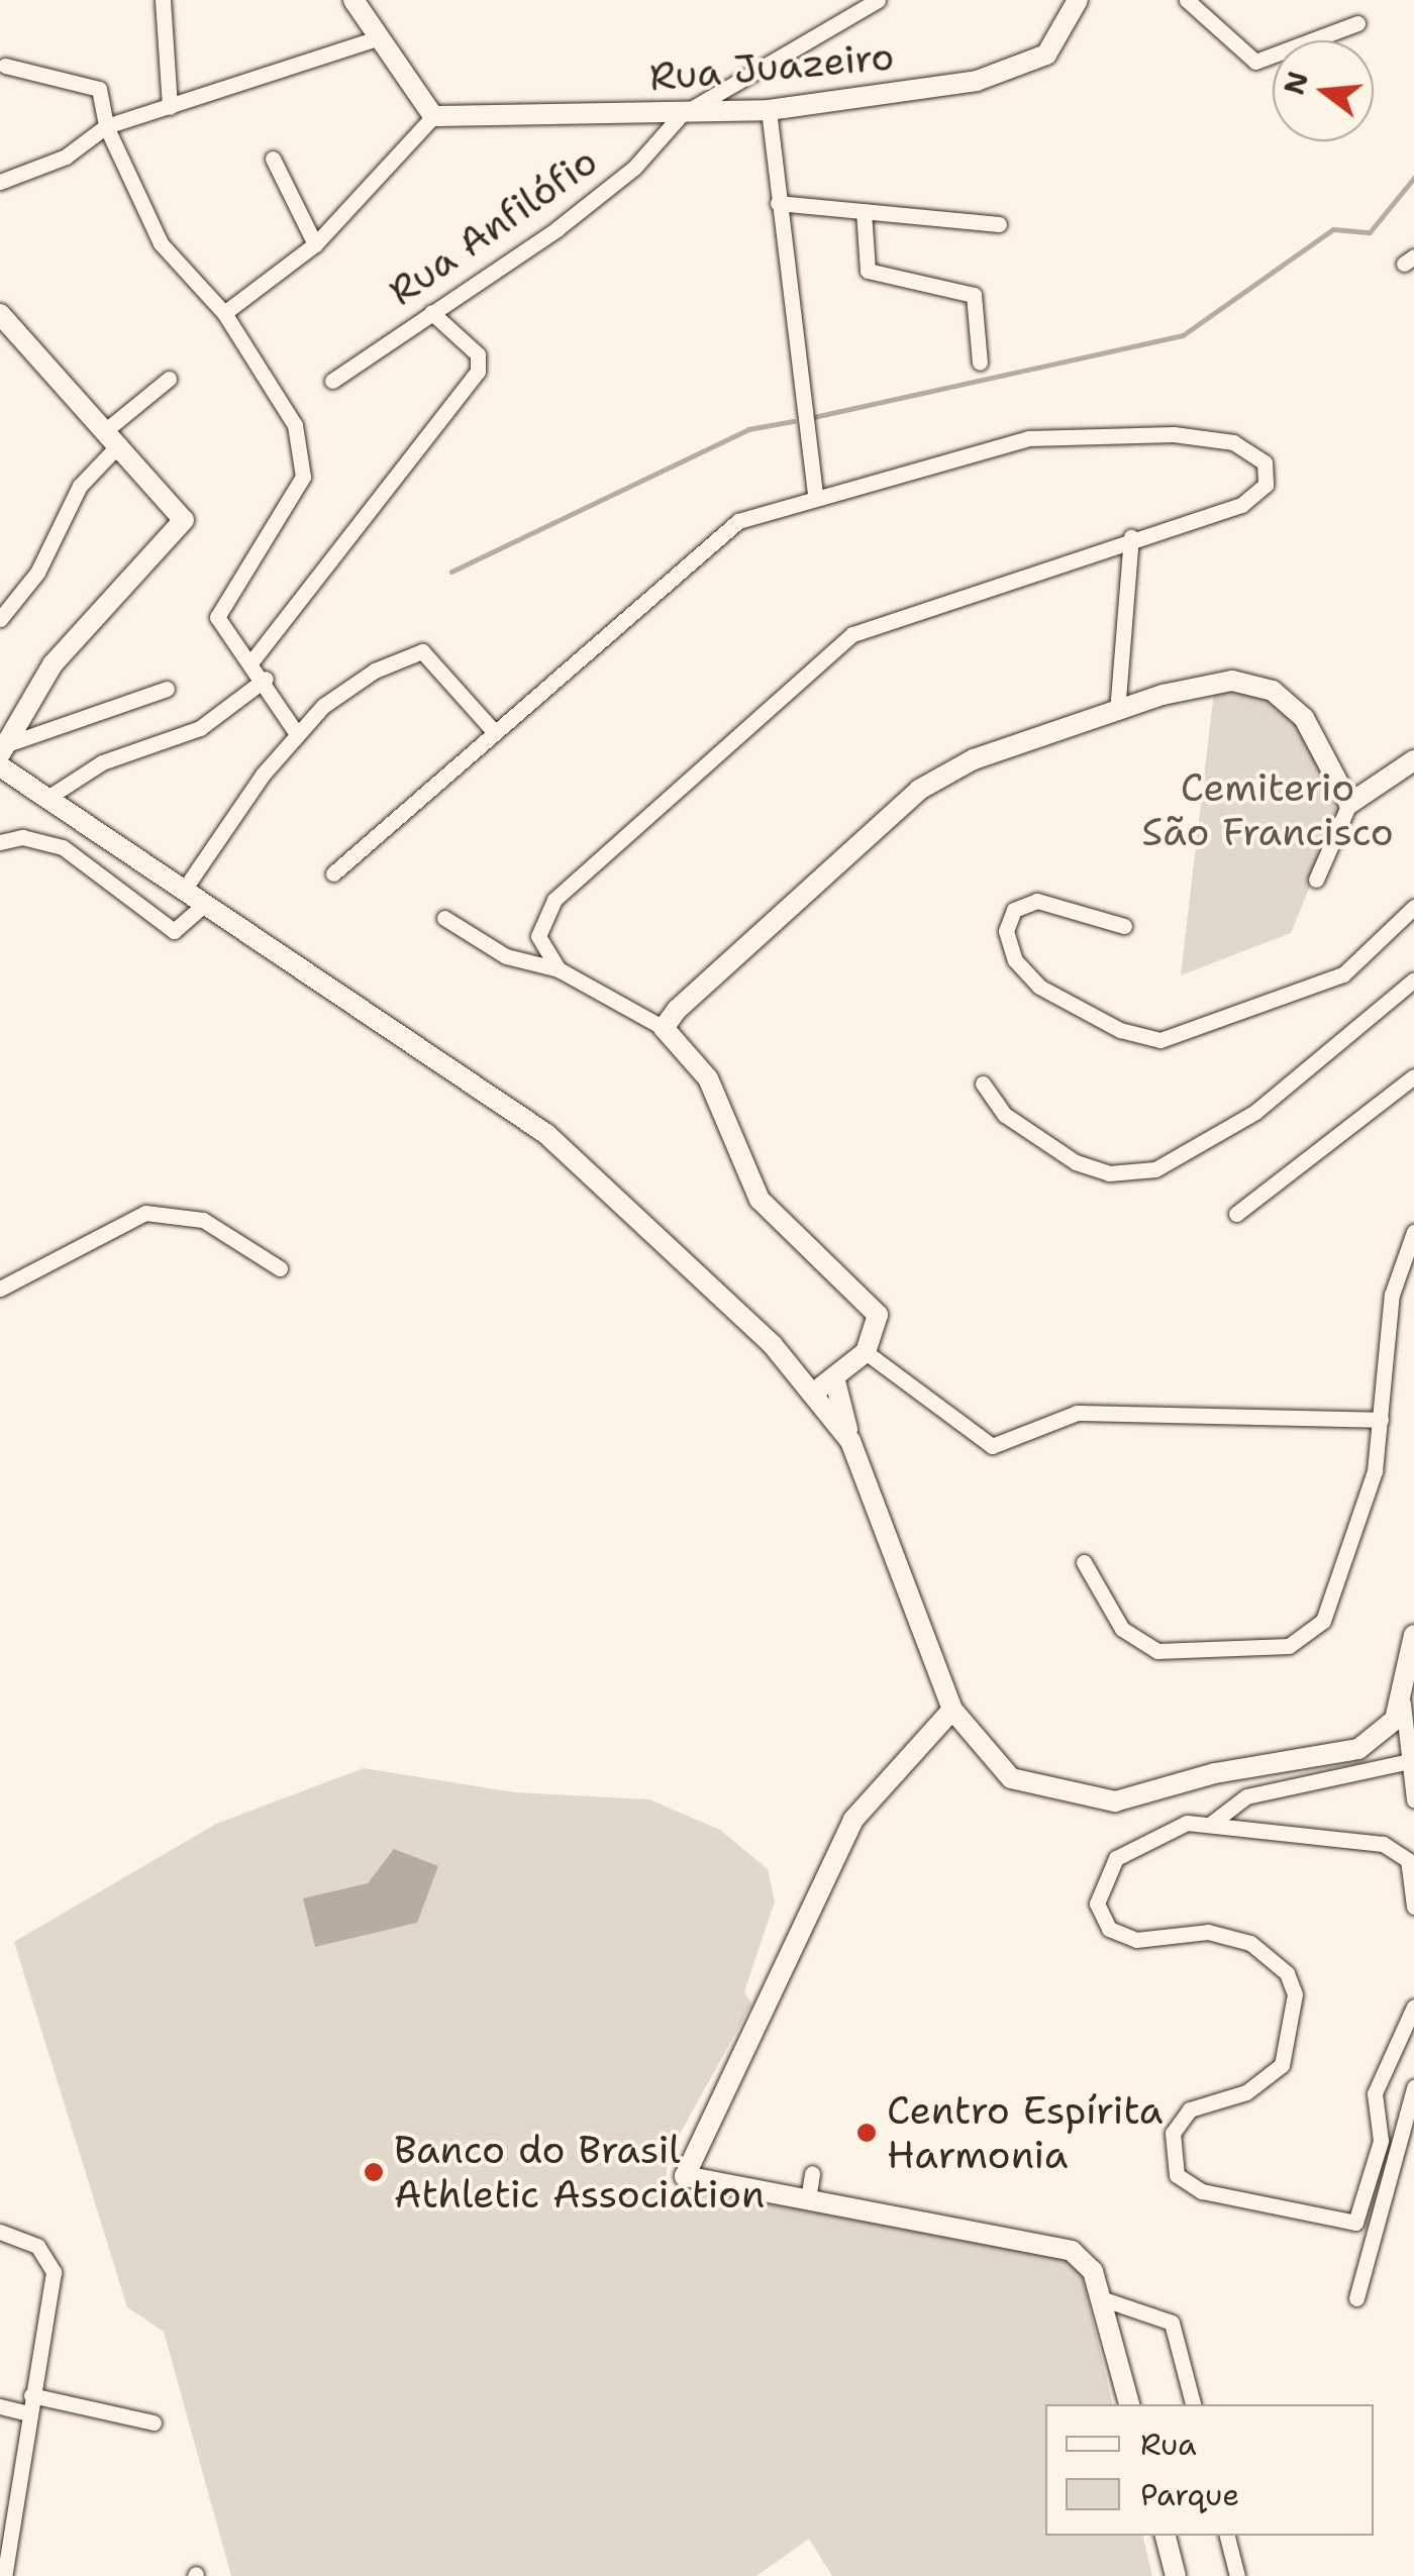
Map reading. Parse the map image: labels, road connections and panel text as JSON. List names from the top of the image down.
{
  "streets": {
    "main road": ["Rua Juazeiro"],
    "street": ["Rua Anfilófio"]
  },
  "crossings": [
    ["Rua Juazeiro", "Rua Anfilófio"]
  ],
  "parks": ["Cemiterio São Francisco"],
  "places": ["Centro Espírita Harmonia", "Banco do Brasil Athletic Association"],
  "legend": ["Rua", "Parque"],
  "north": "left"
}
